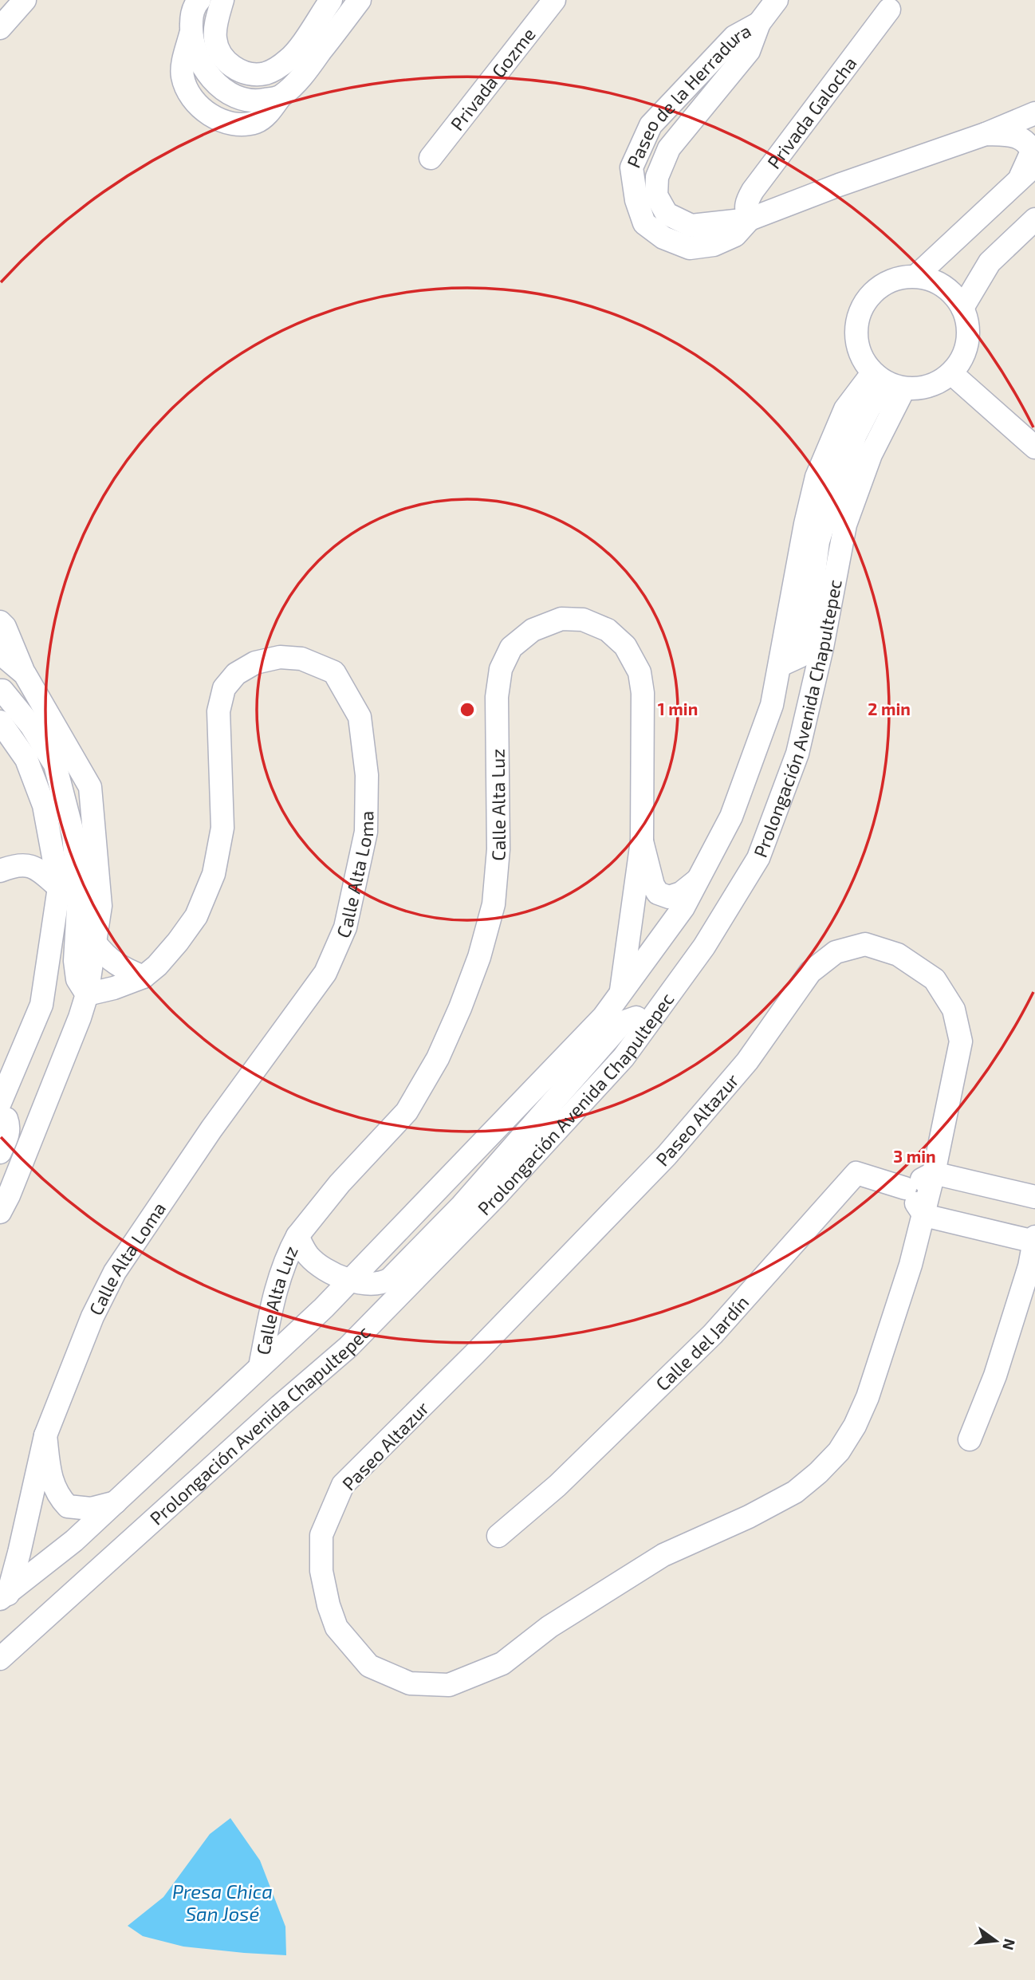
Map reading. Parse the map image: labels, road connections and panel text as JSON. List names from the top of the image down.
{
  "streets": {
    "street": [
      "Privada Gozme",
      "Paseo de la Herradura",
      "Privada Galocha",
      "Prolongación Avenida Chapultepec",
      "Calle Alta Luz",
      "Calle Alta Loma",
      "Paseo Altazur",
      "Calle del Jardín"
    ]
  },
  "crossings": [
    ["Paseo de la Herradura", "Privada Galocha"],
    ["Prolongación Avenida Chapultepec", "Calle Alta Luz"],
    ["Prolongación Avenida Chapultepec", "Calle Alta Loma"]
  ],
  "water": ["Presa Chica San José"],
  "north": "right",
  "rings": ["1 min", "2 min", "3 min"]
}
